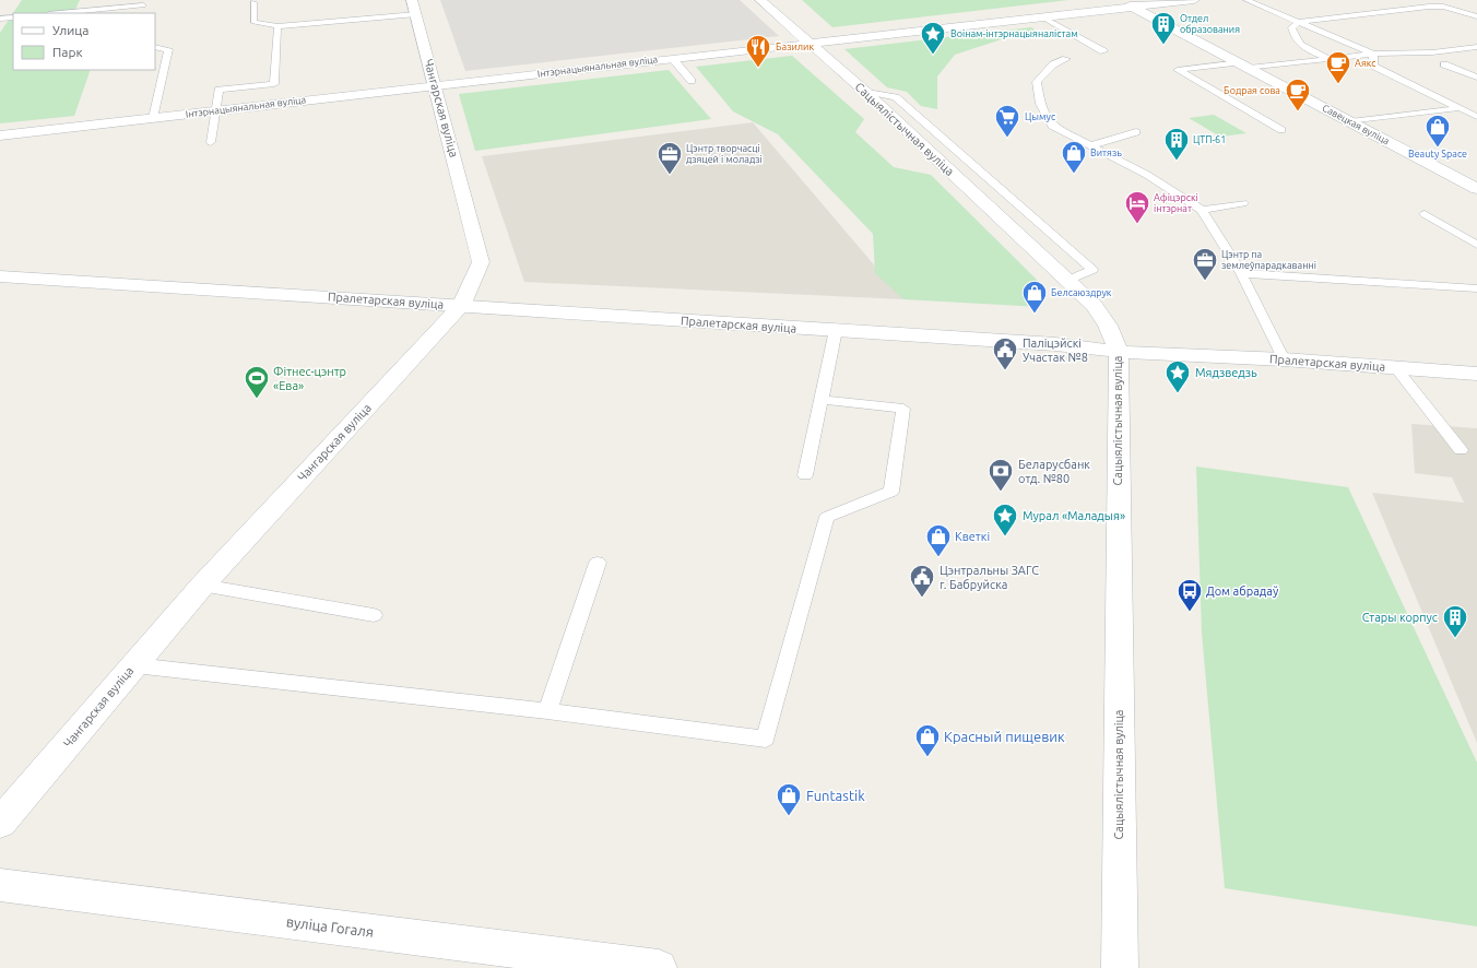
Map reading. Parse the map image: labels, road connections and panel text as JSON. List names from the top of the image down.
{
  "streets": {
    "street": [
      "Інтэрнацыянальная вуліца",
      "Чангарская вуліца",
      "Савецкая вуліца",
      "Сацыялістычная вуліца",
      "Пралетарская вуліца",
      "вуліца Гогаля"
    ]
  },
  "crossings": [
    ["Інтэрнацыянальная вуліца", "Чангарская вуліца"],
    ["Інтэрнацыянальная вуліца", "Савецкая вуліца"],
    ["Інтэрнацыянальная вуліца", "Сацыялістычная вуліца"],
    ["Чангарская вуліца", "Пралетарская вуліца"],
    ["Сацыялістычная вуліца", "Пралетарская вуліца"]
  ],
  "places": {
    "building": ["Отдел образования", "ЦТП-61", "Стары корпус"],
    "place": ["Воінам-інтэрнацыяналістам", "Мядзведзь", "Мурал «Маладыя»"],
    "restaurant": ["Базилик"],
    "cafe": ["Аякс", "Бодрая сова"],
    "supermarket": ["Цымус"],
    "shop": [
      "Beauty Space",
      "Витязь",
      "Белсаюздрук",
      "Кветкі",
      "Красный пищевик",
      "Funtastik"
    ],
    "office": ["Цэнтр творчасці дзяцей і моладзі", "Цэнтр па землеўпарадкаванні"],
    "hotel": ["Афіцэрскі інтэрнат"],
    "public building": ["Паліцэйскі Участак №8", "Цэнтральны ЗАГС г. Бабруйска"],
    "sports": ["Фітнес-цэнтр «Ева»"],
    "bank": ["Беларусбанк отд. №80"],
    "bus stop": ["Дом абрадаў"]
  },
  "legend": ["Улица", "Парк"]
}
